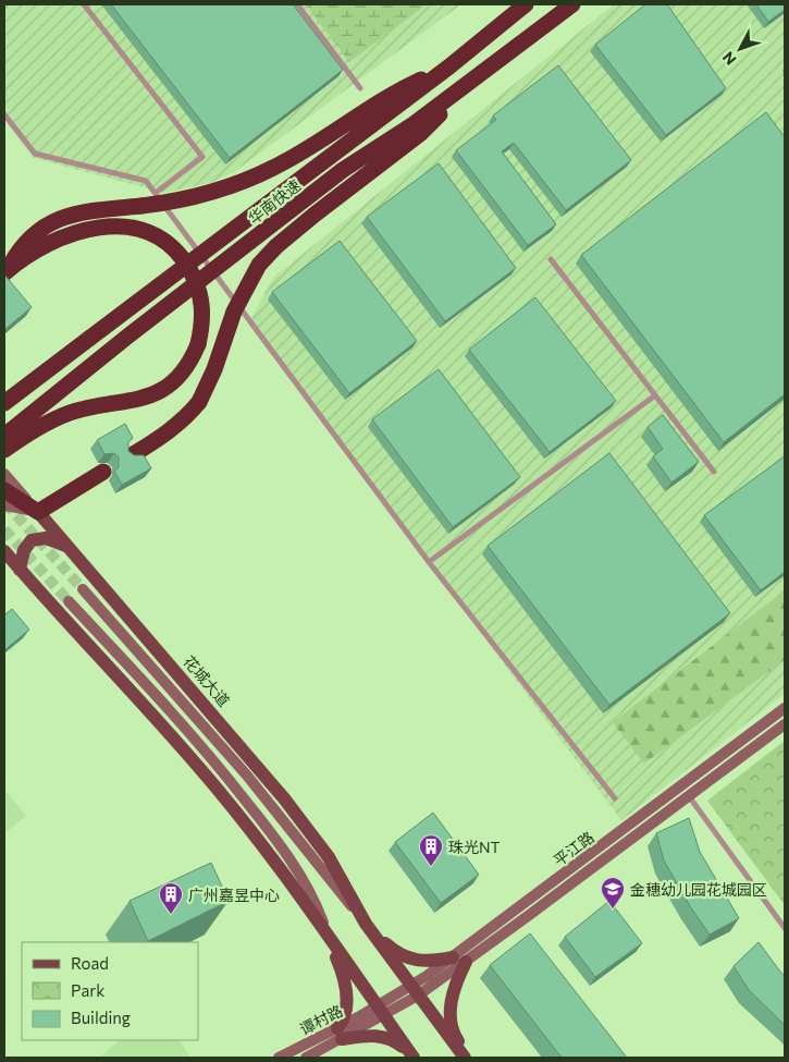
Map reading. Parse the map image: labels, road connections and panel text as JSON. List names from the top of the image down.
{
  "streets": {
    "highway": ["华南快速"],
    "main road": ["花城大道"],
    "street": ["平江路", "谭村路"]
  },
  "crossings": [
    ["花城大道", "平江路"],
    ["平江路", "谭村路"]
  ],
  "places": {
    "building": ["珠光NT", "广州嘉昱中心"],
    "school or university": ["金穗幼儿园花城园区"]
  },
  "legend": ["Road", "Park", "Building"],
  "north": "bottom left"
}
